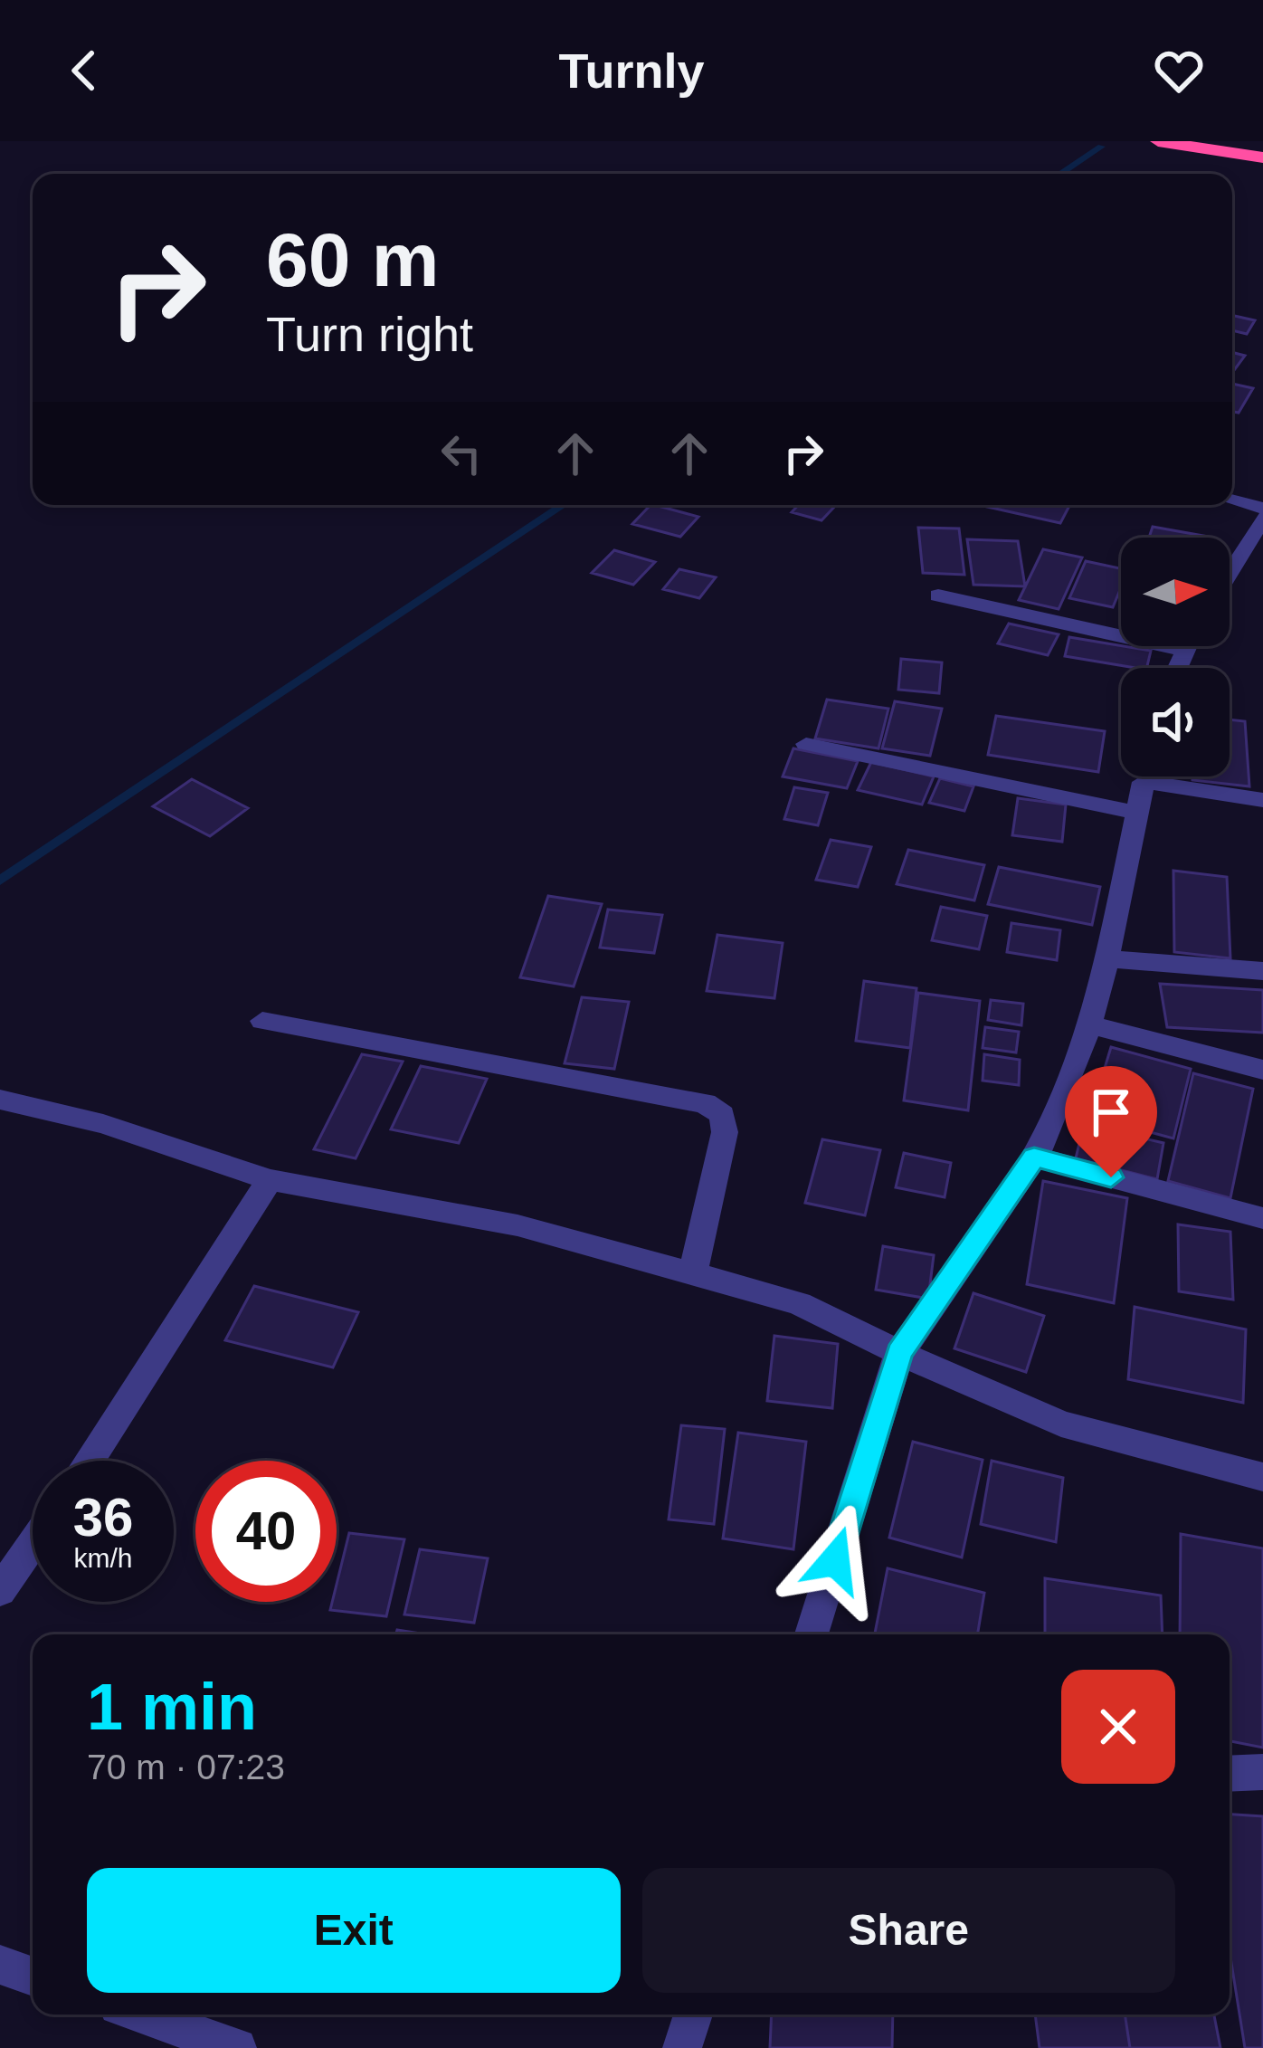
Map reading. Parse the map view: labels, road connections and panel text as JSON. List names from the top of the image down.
{
  "north": "right",
  "page": {
    "header": "Turnly",
    "turn": ["60 m", "Turn right"],
    "speed": "36 km/h",
    "limit": "40",
    "heading": ["1 min", "70 m · 07:23"],
    "buttons": ["Exit", "Share"]
  }
}
